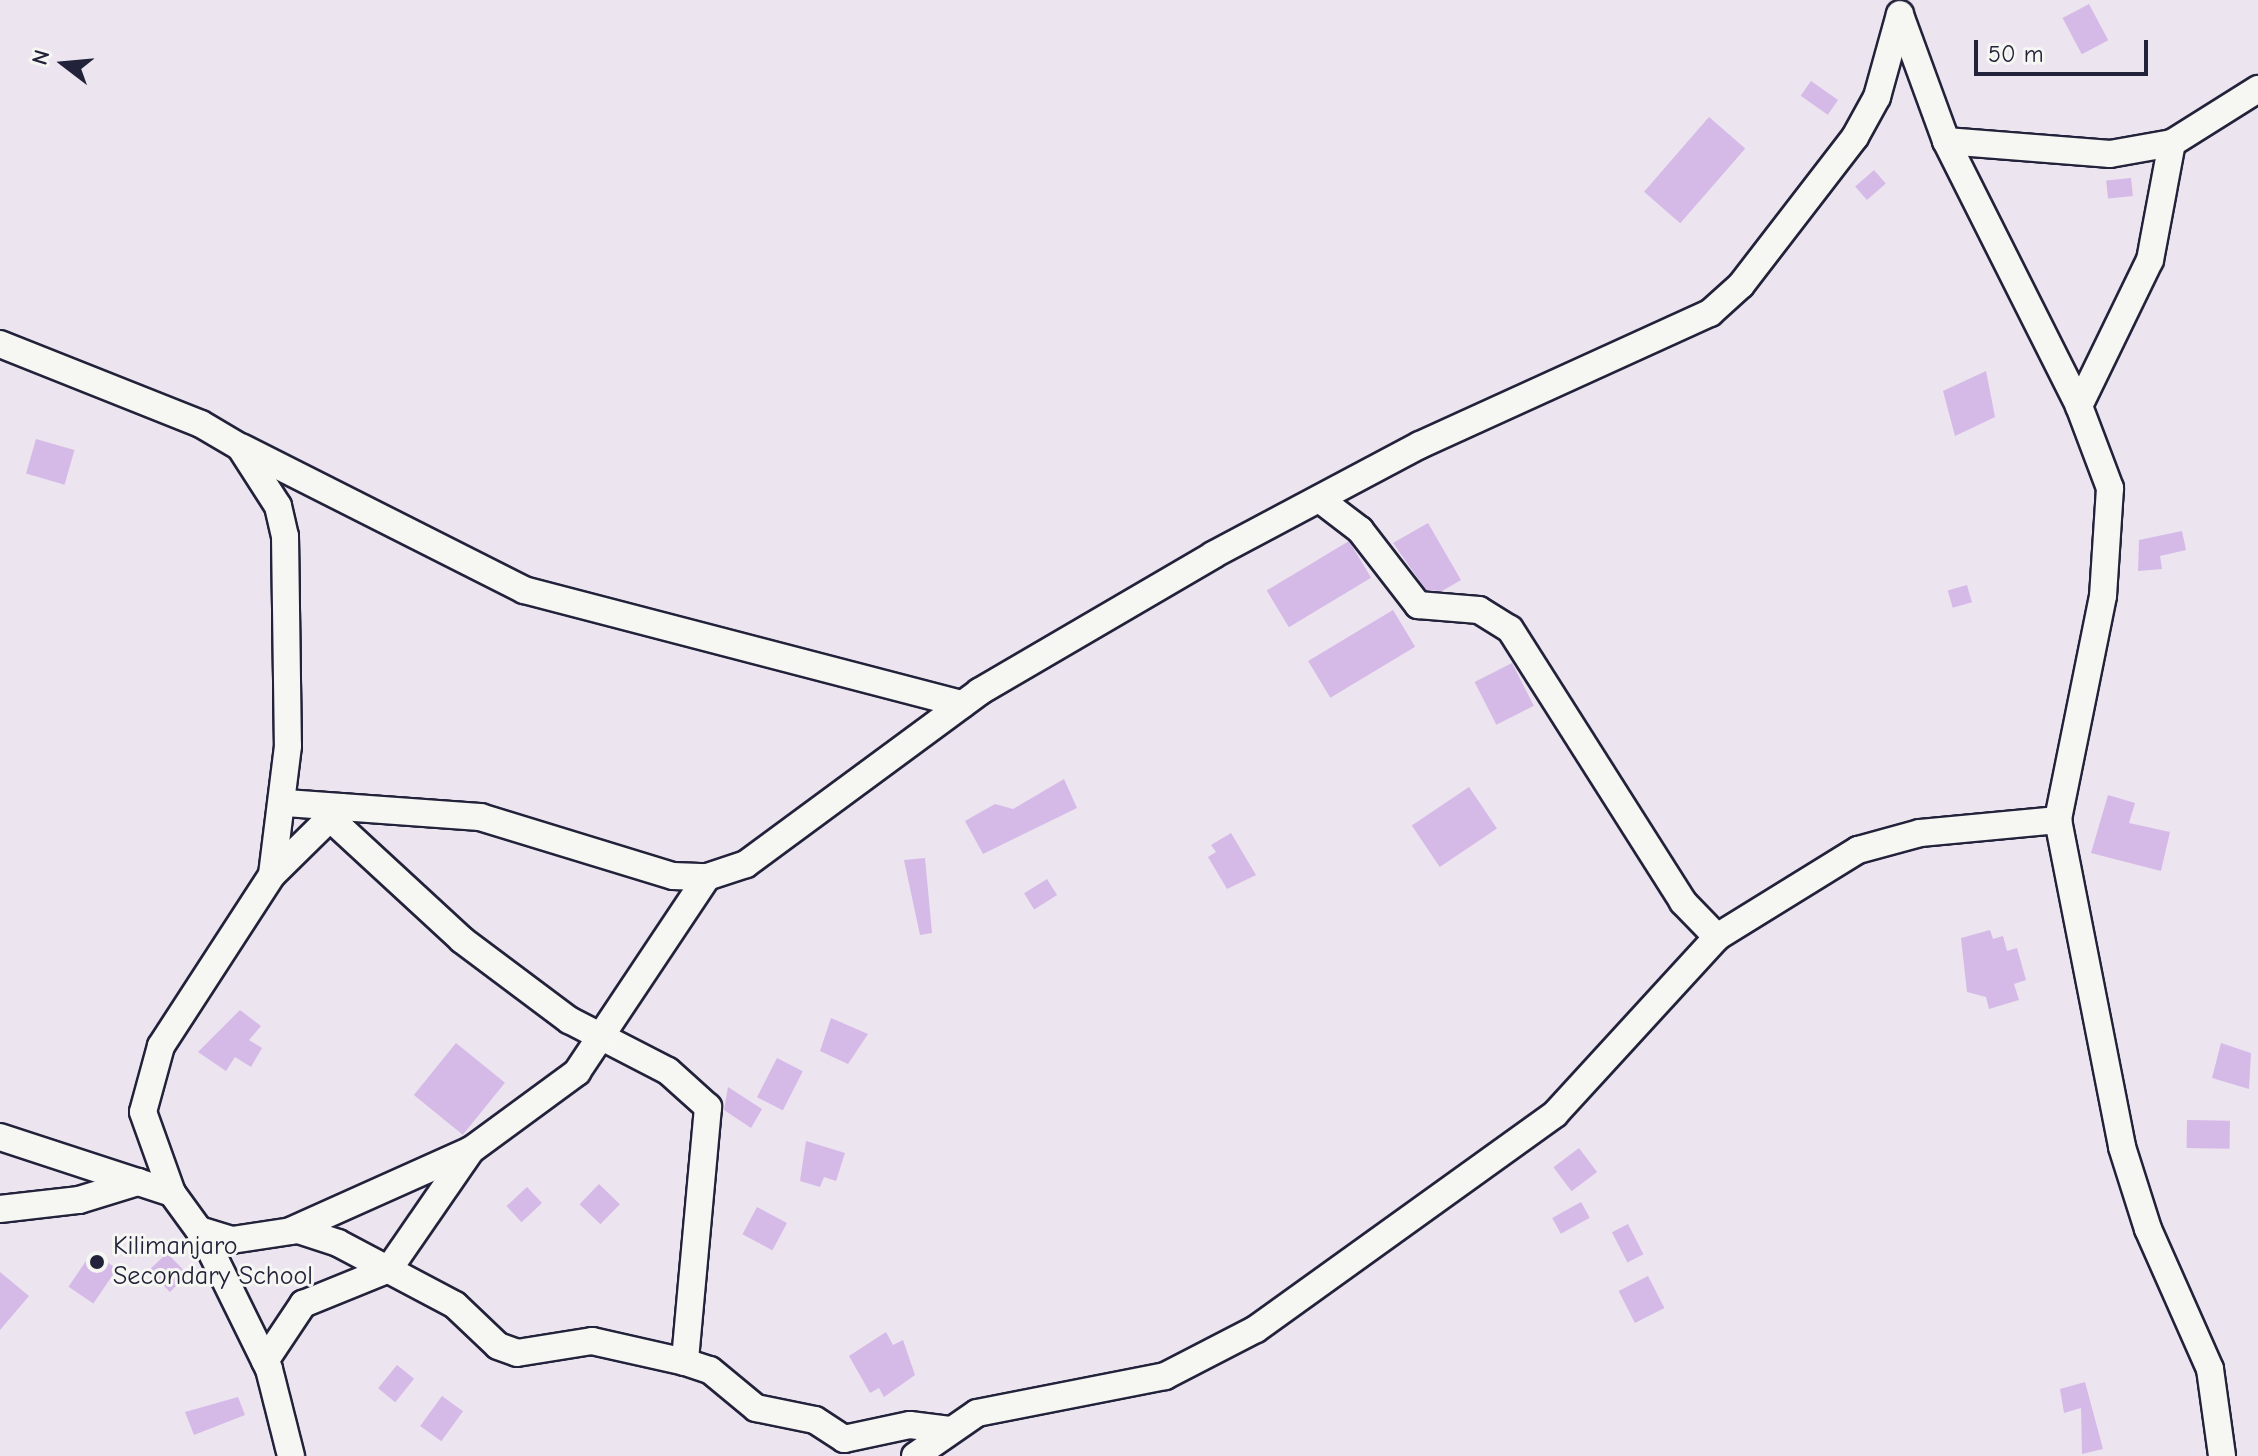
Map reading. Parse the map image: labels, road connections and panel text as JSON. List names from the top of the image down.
{
  "places": ["Kilimanjaro Secondary School"],
  "scale_bar": "50 m",
  "north": "left"
}
